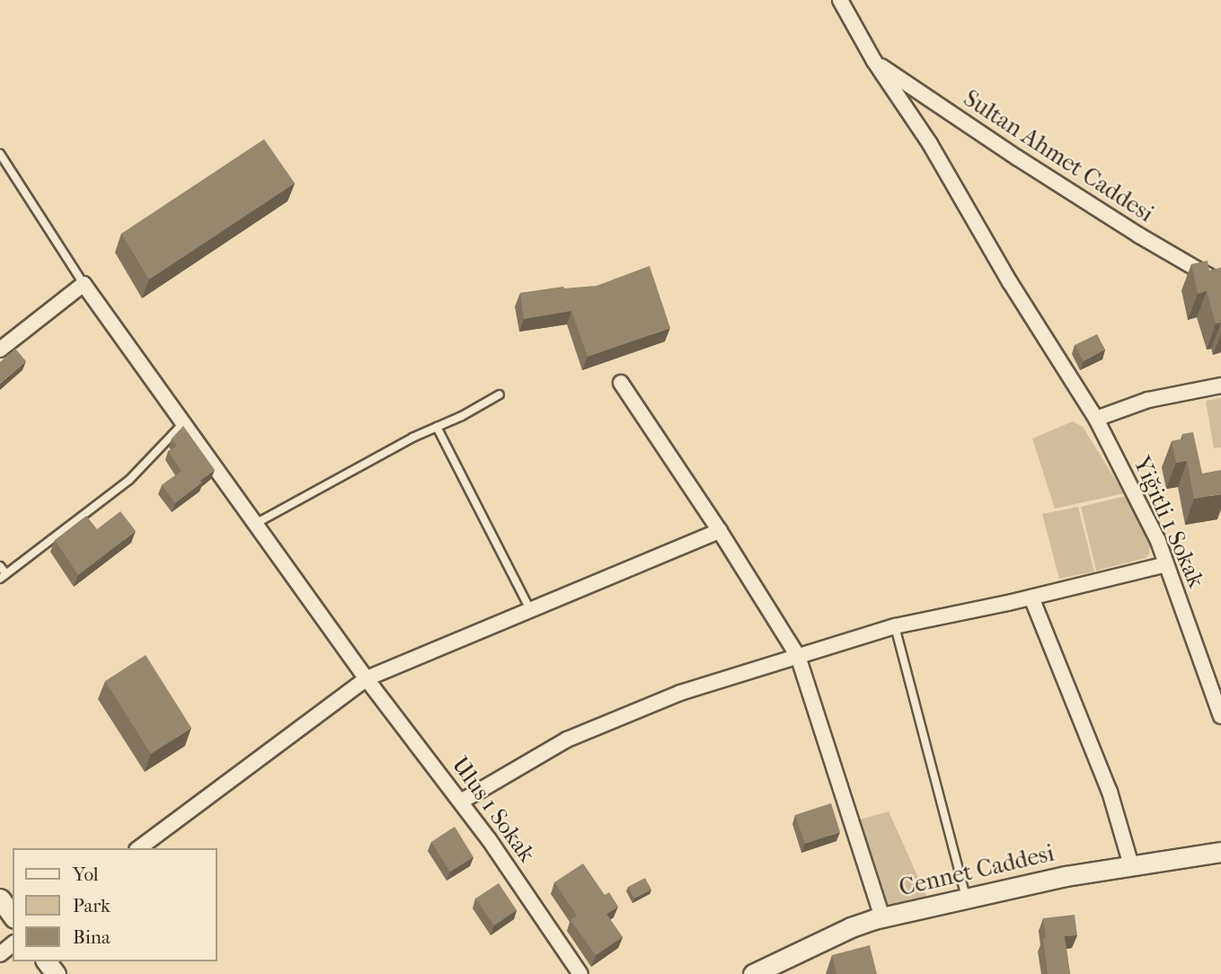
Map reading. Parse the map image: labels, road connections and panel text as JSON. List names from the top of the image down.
{
  "streets": {
    "street": [
      "Sultan Ahmet Caddesi",
      "Yiğitli 1 Sokak",
      "Ulus 1 Sokak",
      "Cennet Caddesi"
    ]
  },
  "crossings": [
    ["Sultan Ahmet Caddesi", "Yiğitli 1 Sokak"]
  ],
  "legend": ["Yol", "Park", "Bina"]
}
